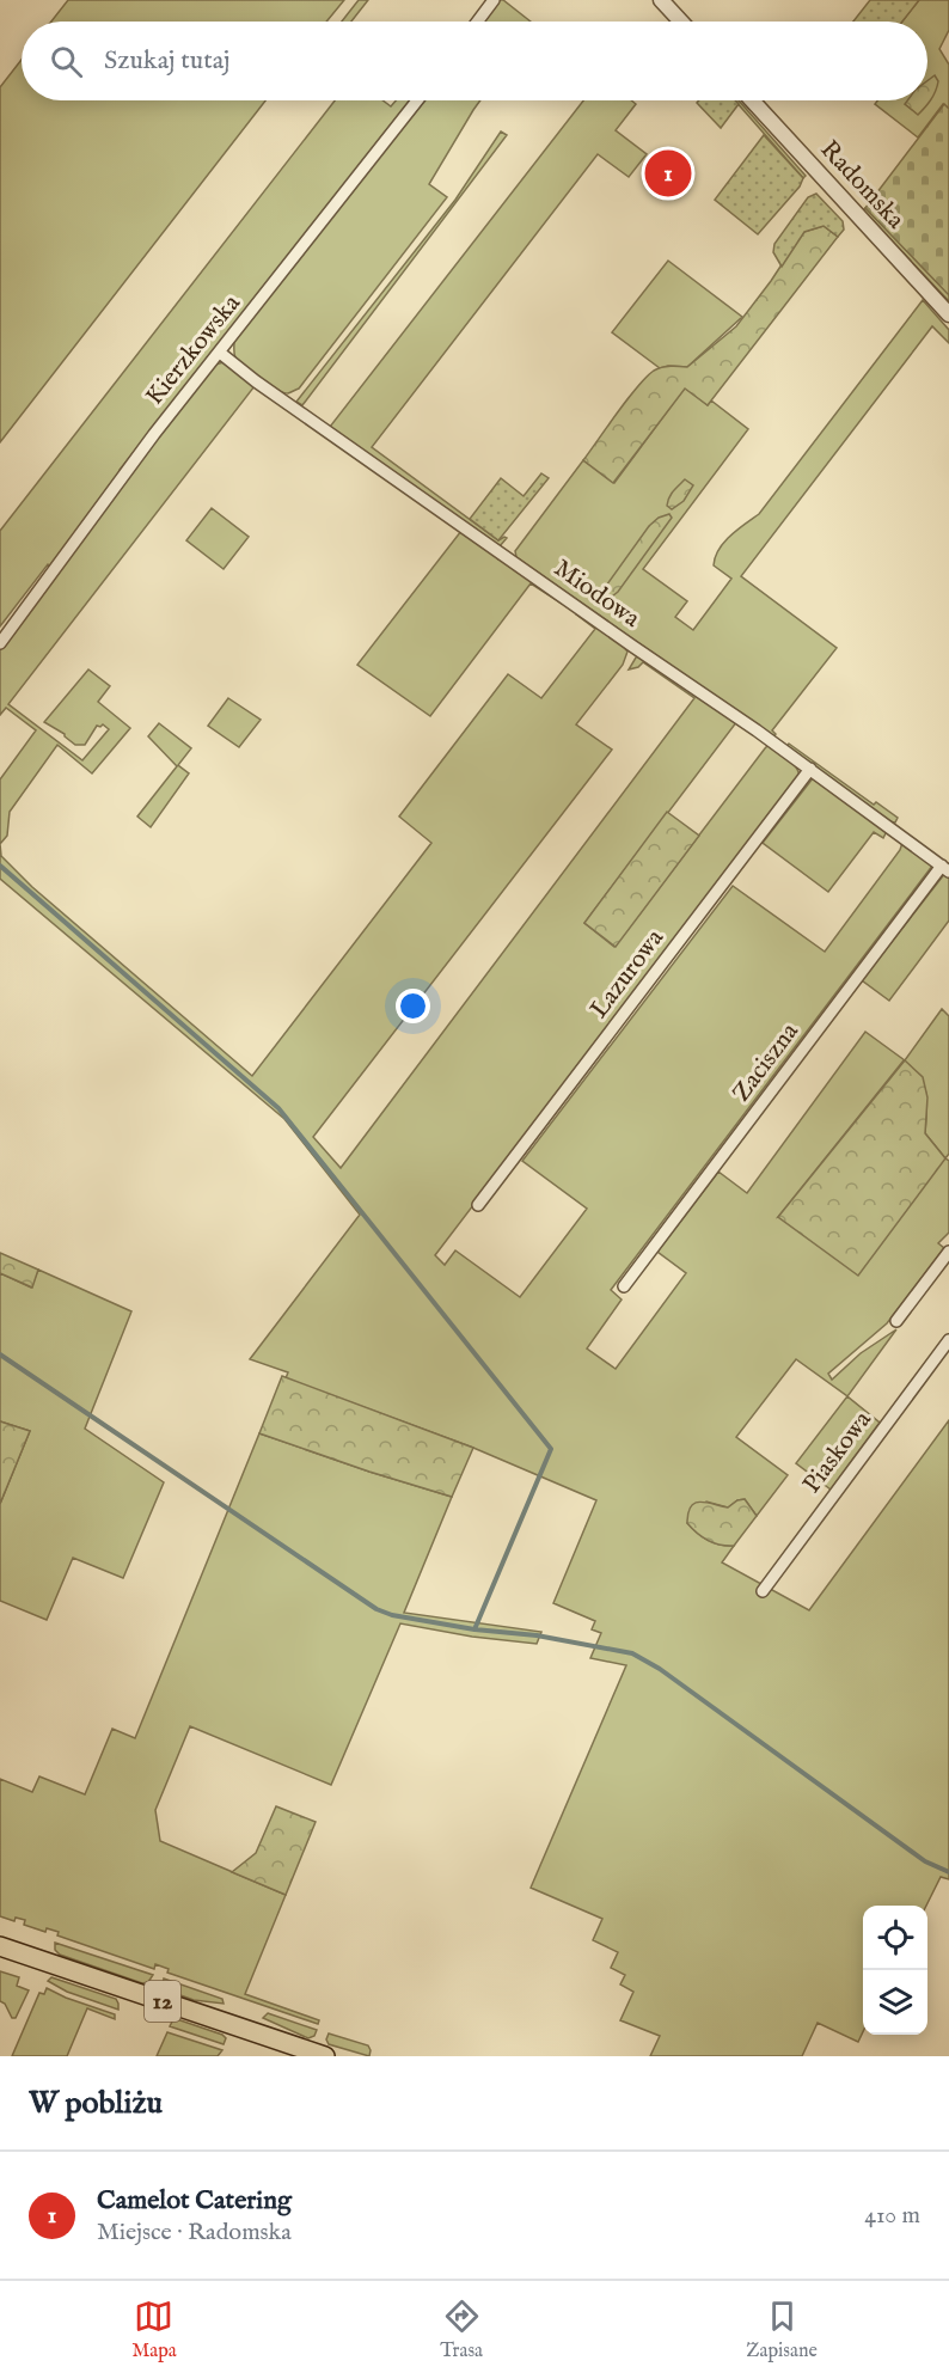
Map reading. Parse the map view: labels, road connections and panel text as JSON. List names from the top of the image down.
{
  "streets": {
    "main road": ["12"],
    "street": [
      "Radomska",
      "Kierzkowska",
      "Miodowa",
      "Lazurowa",
      "Zaciszna",
      "Piaskowa"
    ]
  },
  "crossings": [
    ["Kierzkowska", "Miodowa"],
    ["Miodowa", "Lazurowa"],
    ["Miodowa", "Zaciszna"]
  ],
  "page": {
    "search": "Szukaj tutaj",
    "pins": "1",
    "heading": "W pobliżu",
    "list": [
      {
        "mark": "1",
        "name": "Camelot Catering",
        "note": "Miejsce · Radomska",
        "value": "410 m"
      }
    ],
    "nav": ["Mapa", "Trasa", "Zapisane"]
  }
}
